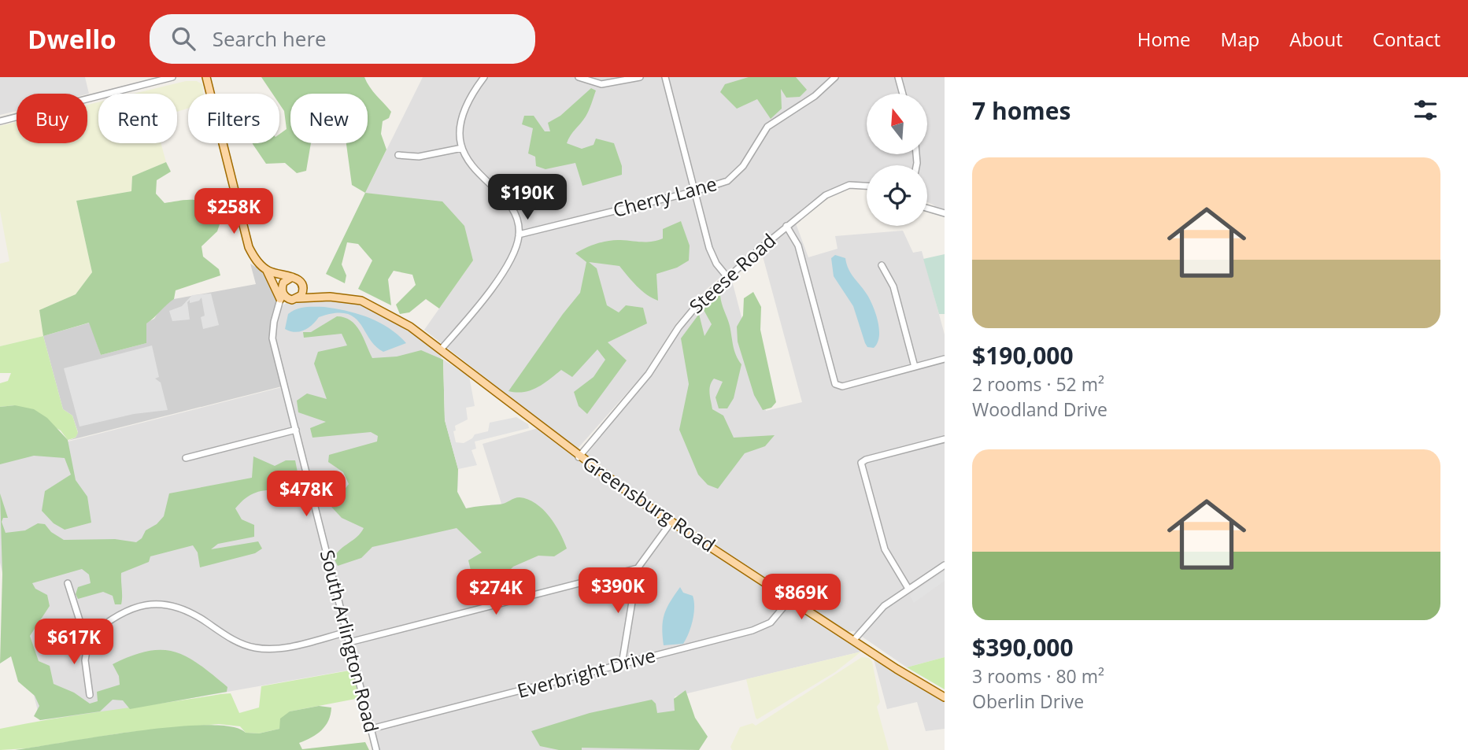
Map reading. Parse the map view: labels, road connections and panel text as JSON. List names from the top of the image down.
{
  "streets": {
    "main road": ["Greensburg Road"],
    "street": [
      "Cherry Lane",
      "Steese Road",
      "South Arlington Road",
      "Everbright Drive"
    ]
  },
  "crossings": [
    ["Steese Road", "Greensburg Road"],
    ["Greensburg Road", "Everbright Drive"],
    ["South Arlington Road", "Everbright Drive"]
  ],
  "north": "top",
  "page": {
    "header": "Dwello",
    "search": "Search here",
    "nav": [
      "Home",
      "Map",
      "About",
      "Contact"
    ],
    "heading": "7 homes",
    "chip": [
      "Buy",
      "Rent",
      "Filters",
      "New"
    ],
    "list": [
      {
        "name": "$190,000",
        "note": "2 rooms · 52 m² · Woodland Drive"
      },
      {
        "name": "$390,000",
        "note": "3 rooms · 80 m² · Oberlin Drive"
      }
    ],
    "price": [
      "$190K",
      "$258K",
      "$478K",
      "$390K",
      "$274K",
      "$869K",
      "$617K"
    ]
  }
}
